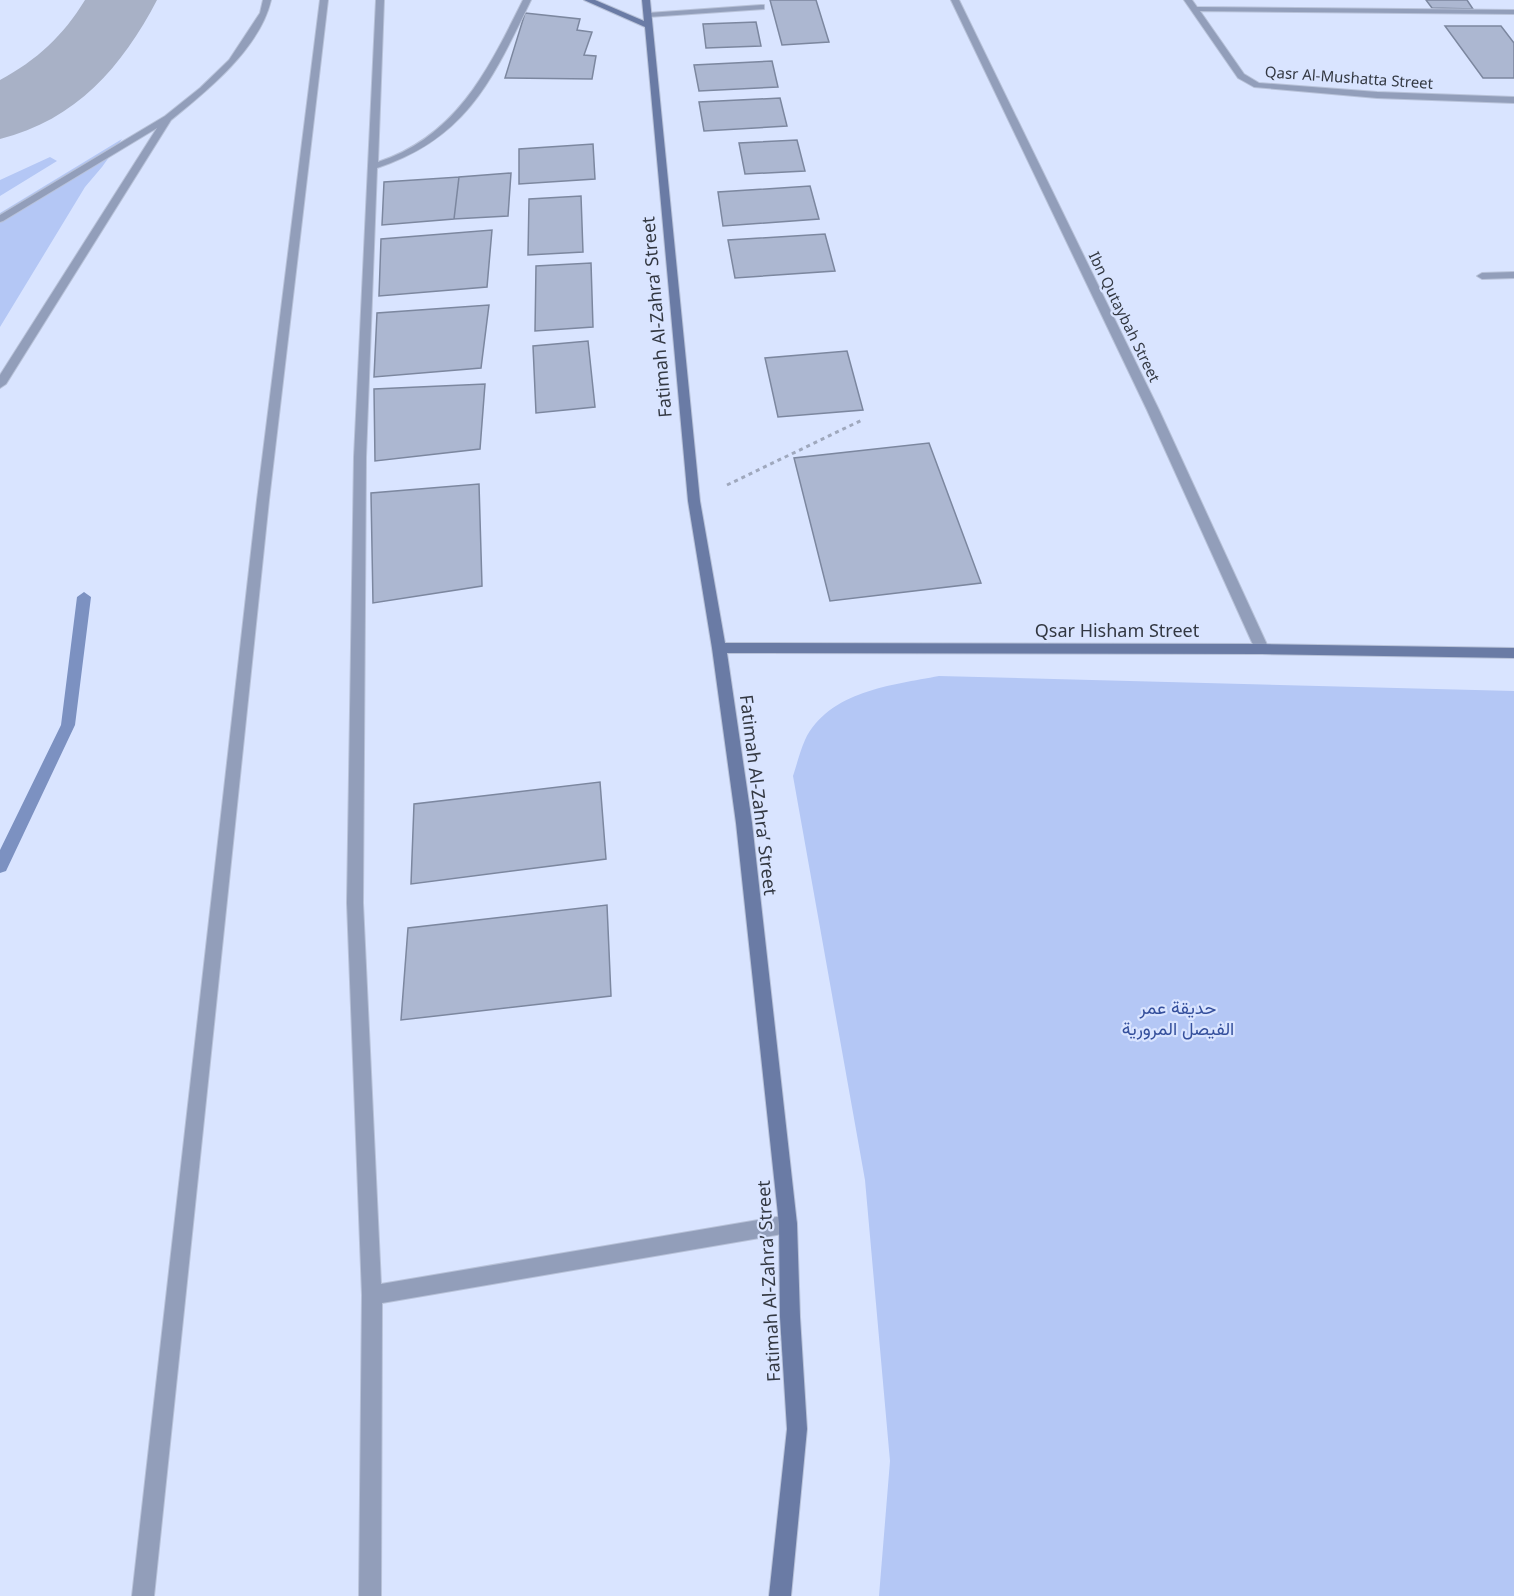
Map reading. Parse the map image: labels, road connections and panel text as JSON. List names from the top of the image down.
{
  "streets": {
    "street": [
      "Qasr Al-Mushatta Street",
      "Fatimah Al-Zahra’ Street",
      "Ibn Qutaybah Street",
      "Qsar Hisham Street"
    ]
  },
  "crossings": [
    ["Fatimah Al-Zahra’ Street", "Qsar Hisham Street"],
    ["Ibn Qutaybah Street", "Qsar Hisham Street"]
  ],
  "parks": ["حديقة عمر الفيصل المرورية"]
}
